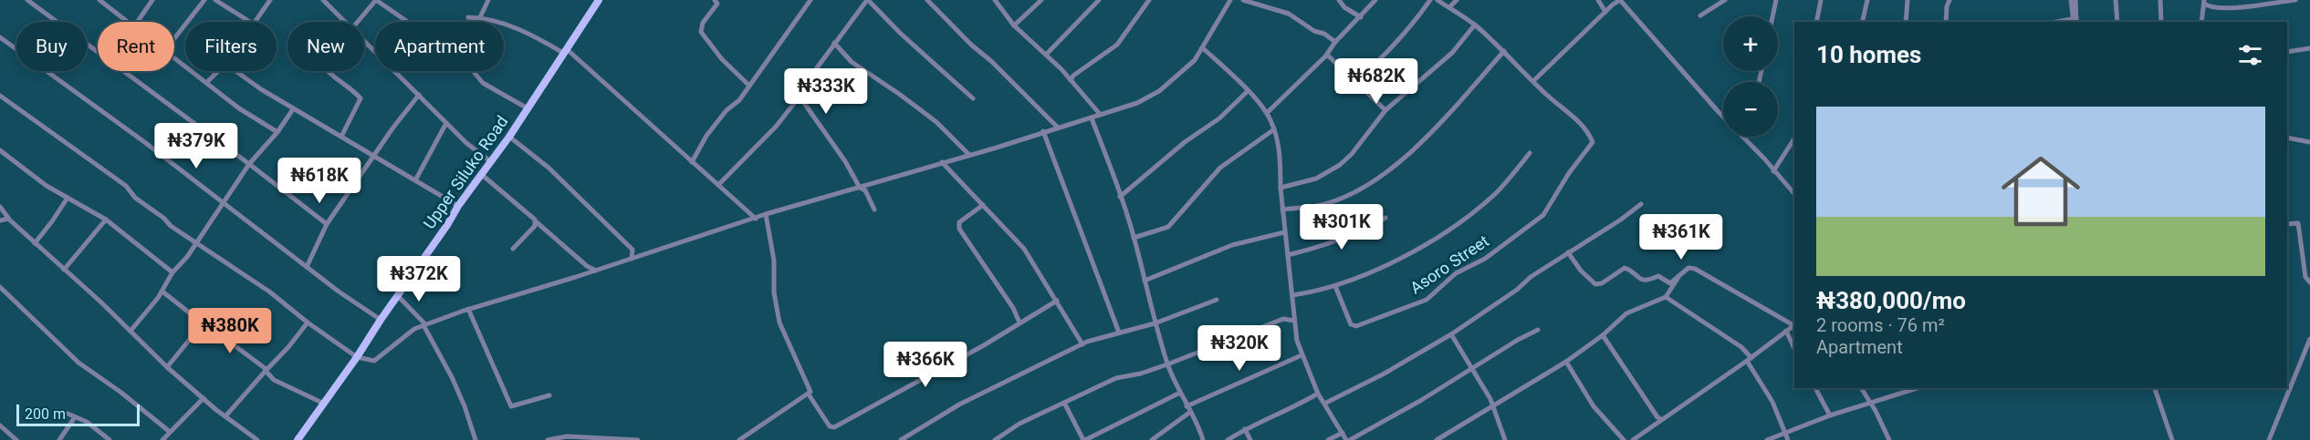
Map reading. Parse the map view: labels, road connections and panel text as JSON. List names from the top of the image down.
{
  "streets": {
    "main road": ["Upper Siluko Road"],
    "street": ["Asoro Street"]
  },
  "scale_bar": "200 m",
  "page": {
    "map_buttons": ["+", "−"],
    "chip": [
      "Buy",
      "Rent",
      "Filters",
      "New",
      "Apartment"
    ],
    "heading": "10 homes",
    "price": [
      "₦682K",
      "₦333K",
      "₦379K",
      "₦618K",
      "₦301K",
      "₦361K",
      "₦372K",
      "₦380K",
      "₦320K",
      "₦366K"
    ],
    "list": [
      {
        "name": "₦380,000/mo",
        "note": "2 rooms · 76 m² · Apartment"
      }
    ],
    "scale": "200 m"
  }
}
